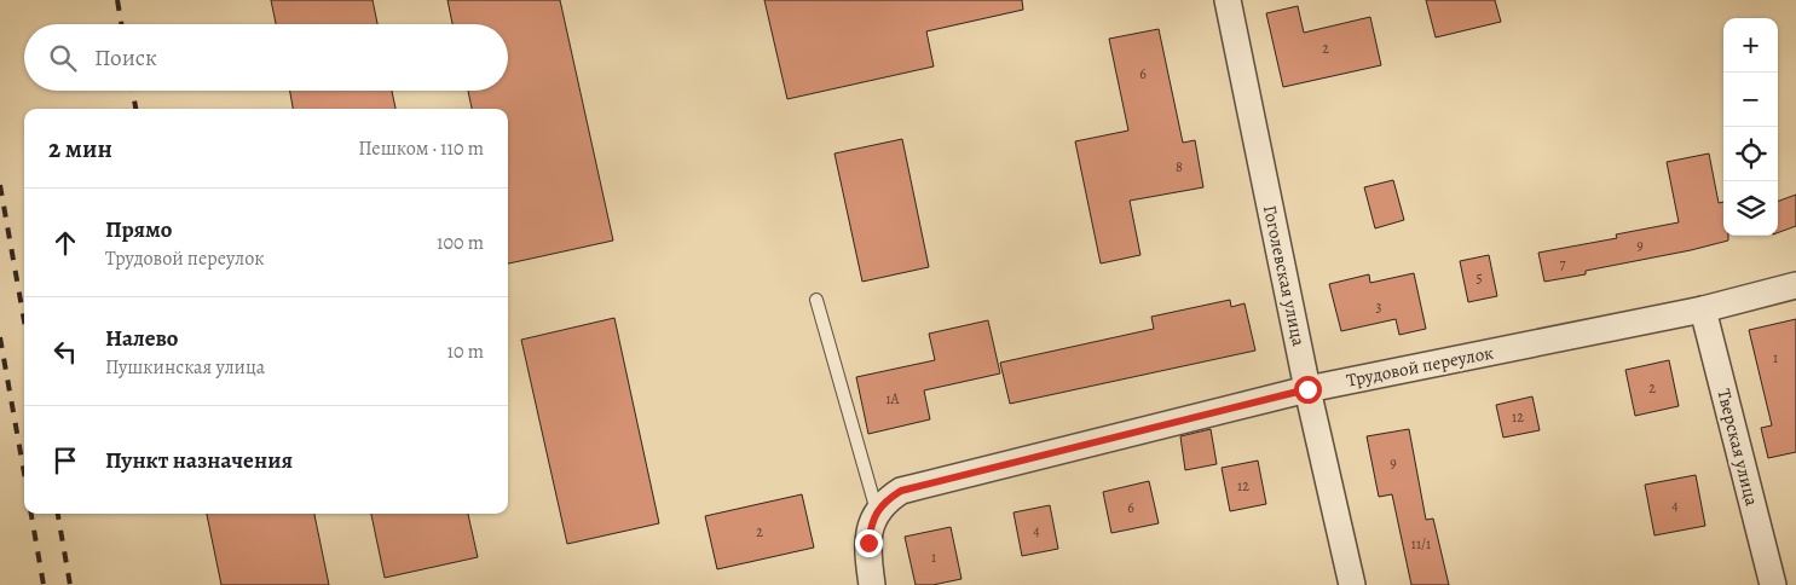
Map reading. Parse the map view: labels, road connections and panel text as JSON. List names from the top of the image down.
{
  "streets": {
    "street": ["Гоголевская улица", "Трудовой переулок", "Тверская улица"]
  },
  "crossings": [
    ["Гоголевская улица", "Трудовой переулок"],
    ["Трудовой переулок", "Тверская улица"]
  ],
  "house_numbers": [
    "2",
    "6",
    "8",
    "9",
    "7",
    "5",
    "3",
    "1",
    "2",
    "1А",
    "12",
    "9",
    "12",
    "4",
    "6",
    "4",
    "2",
    "11/1",
    "1"
  ],
  "page": {
    "map_buttons": ["+", "−"],
    "search": "Поиск",
    "heading": ["2 мин", "Пешком · 110 m"],
    "list": [
      ["Прямо", "Трудовой переулок", "100 m"],
      ["Налево", "Пушкинская улица", "10 m"],
      "Пункт назначения"
    ]
  }
}
